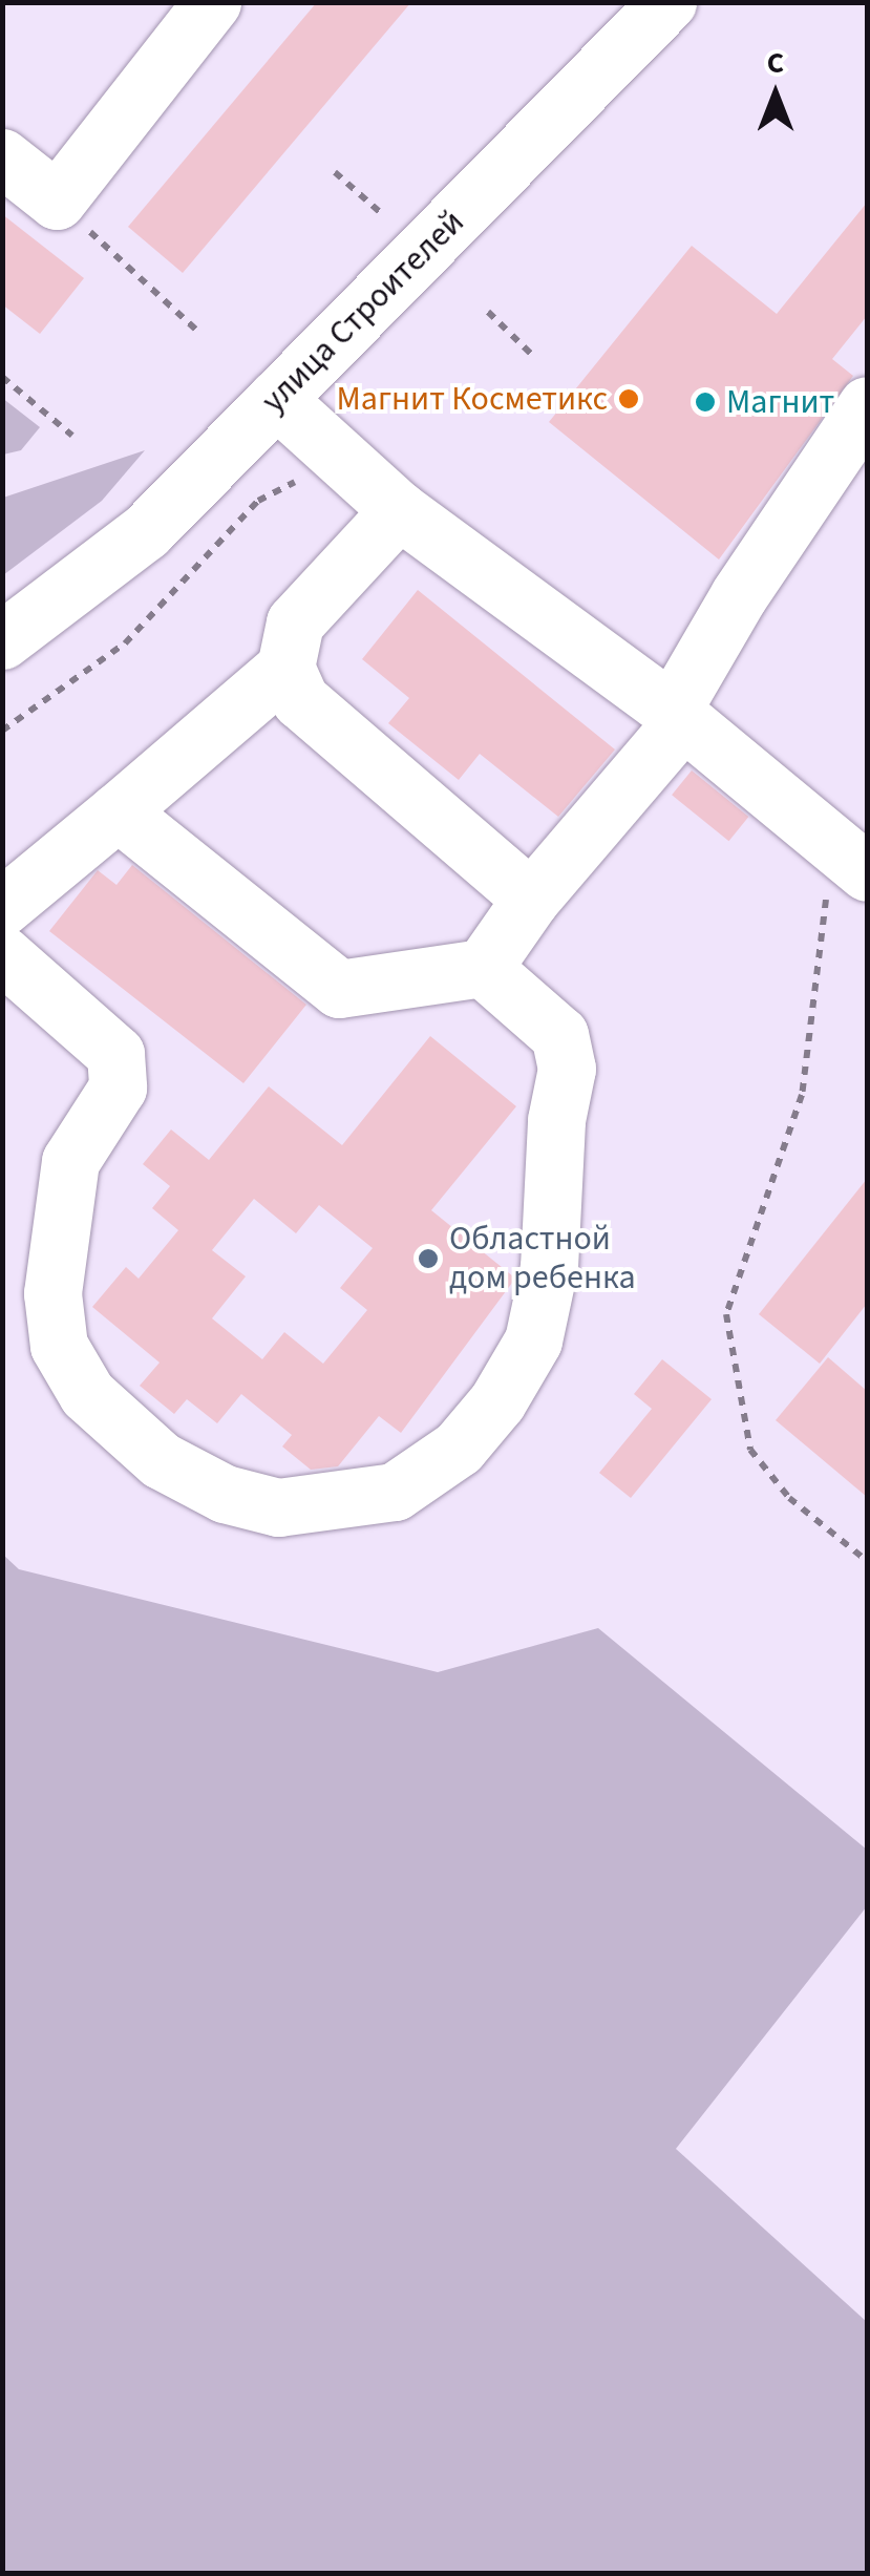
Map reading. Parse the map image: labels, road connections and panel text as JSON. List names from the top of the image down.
{
  "streets": {
    "main road": ["улица Строителей"]
  },
  "places": ["Магнит Косметикс", "Магнит", "Областной дом ребенка"],
  "north": "top"
}
